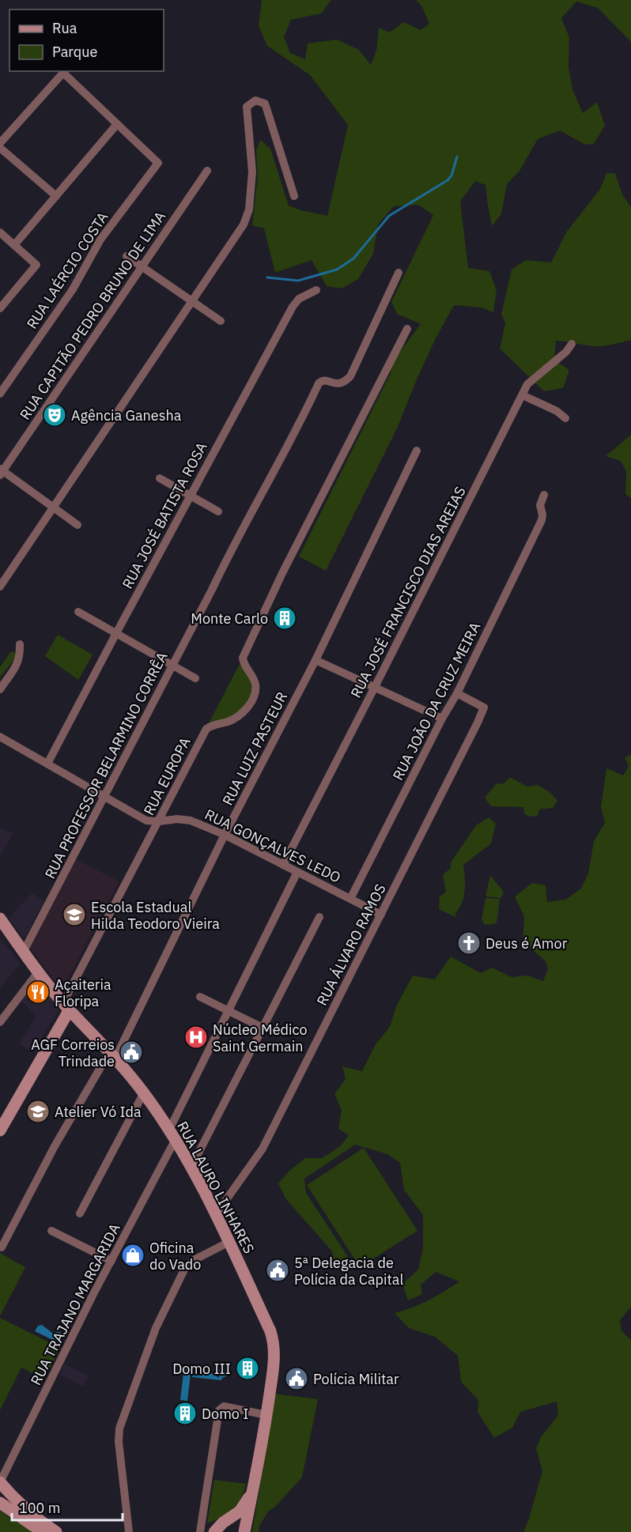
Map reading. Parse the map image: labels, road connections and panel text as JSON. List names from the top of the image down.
{
  "streets": {
    "main road": ["RUA LAURO LINHARES"],
    "street": [
      "RUA LAÉRCIO COSTA",
      "RUA CAPITÃO PEDRO BRUNO DE LIMA",
      "RUA JOSÉ BATISTA ROSA",
      "RUA JOSÉ FRANCISCO DIAS AREIAS",
      "RUA JOÃO DA CRUZ MEIRA",
      "RUA LUIZ PASTEUR",
      "RUA PROFESSOR BELARMINO CORRÊA",
      "RUA EUROPA",
      "RUA GONÇALVES LEDO",
      "RUA ÁLVARO RAMOS",
      "RUA TRAJANO MARGARIDA"
    ]
  },
  "crossings": [
    ["RUA JOSÉ BATISTA ROSA", "RUA GONÇALVES LEDO"],
    ["RUA JOSÉ FRANCISCO DIAS AREIAS", "RUA GONÇALVES LEDO"],
    ["RUA JOÃO DA CRUZ MEIRA", "RUA GONÇALVES LEDO"],
    ["RUA JOÃO DA CRUZ MEIRA", "RUA ÁLVARO RAMOS"],
    ["RUA LUIZ PASTEUR", "RUA GONÇALVES LEDO"],
    ["RUA LUIZ PASTEUR", "RUA LAURO LINHARES"],
    ["RUA PROFESSOR BELARMINO CORRÊA", "RUA GONÇALVES LEDO"],
    ["RUA PROFESSOR BELARMINO CORRÊA", "RUA LAURO LINHARES"],
    ["RUA EUROPA", "RUA GONÇALVES LEDO"],
    ["RUA EUROPA", "RUA LAURO LINHARES"],
    ["RUA GONÇALVES LEDO", "RUA ÁLVARO RAMOS"],
    ["RUA ÁLVARO RAMOS", "RUA LAURO LINHARES"],
    ["RUA LAURO LINHARES", "RUA TRAJANO MARGARIDA"]
  ],
  "places": {
    "theatre": ["Agência Ganesha"],
    "building": ["Monte Carlo", "Domo III", "Domo I"],
    "school or university": ["Escola Estadual Hilda Teodoro Vieira", "Atelier Vó Ida"],
    "church": ["Deus é Amor"],
    "restaurant": ["Açaiteria Floripa"],
    "hospital": ["Núcleo Médico Saint Germain"],
    "public building": ["AGF Correios Trindade", "5ª Delegacia de Polícia da Capital", "Polícia Militar"],
    "shop": ["Oficina do Vado"]
  },
  "legend": ["Rua", "Parque"],
  "scale_bar": "100 m"
}
